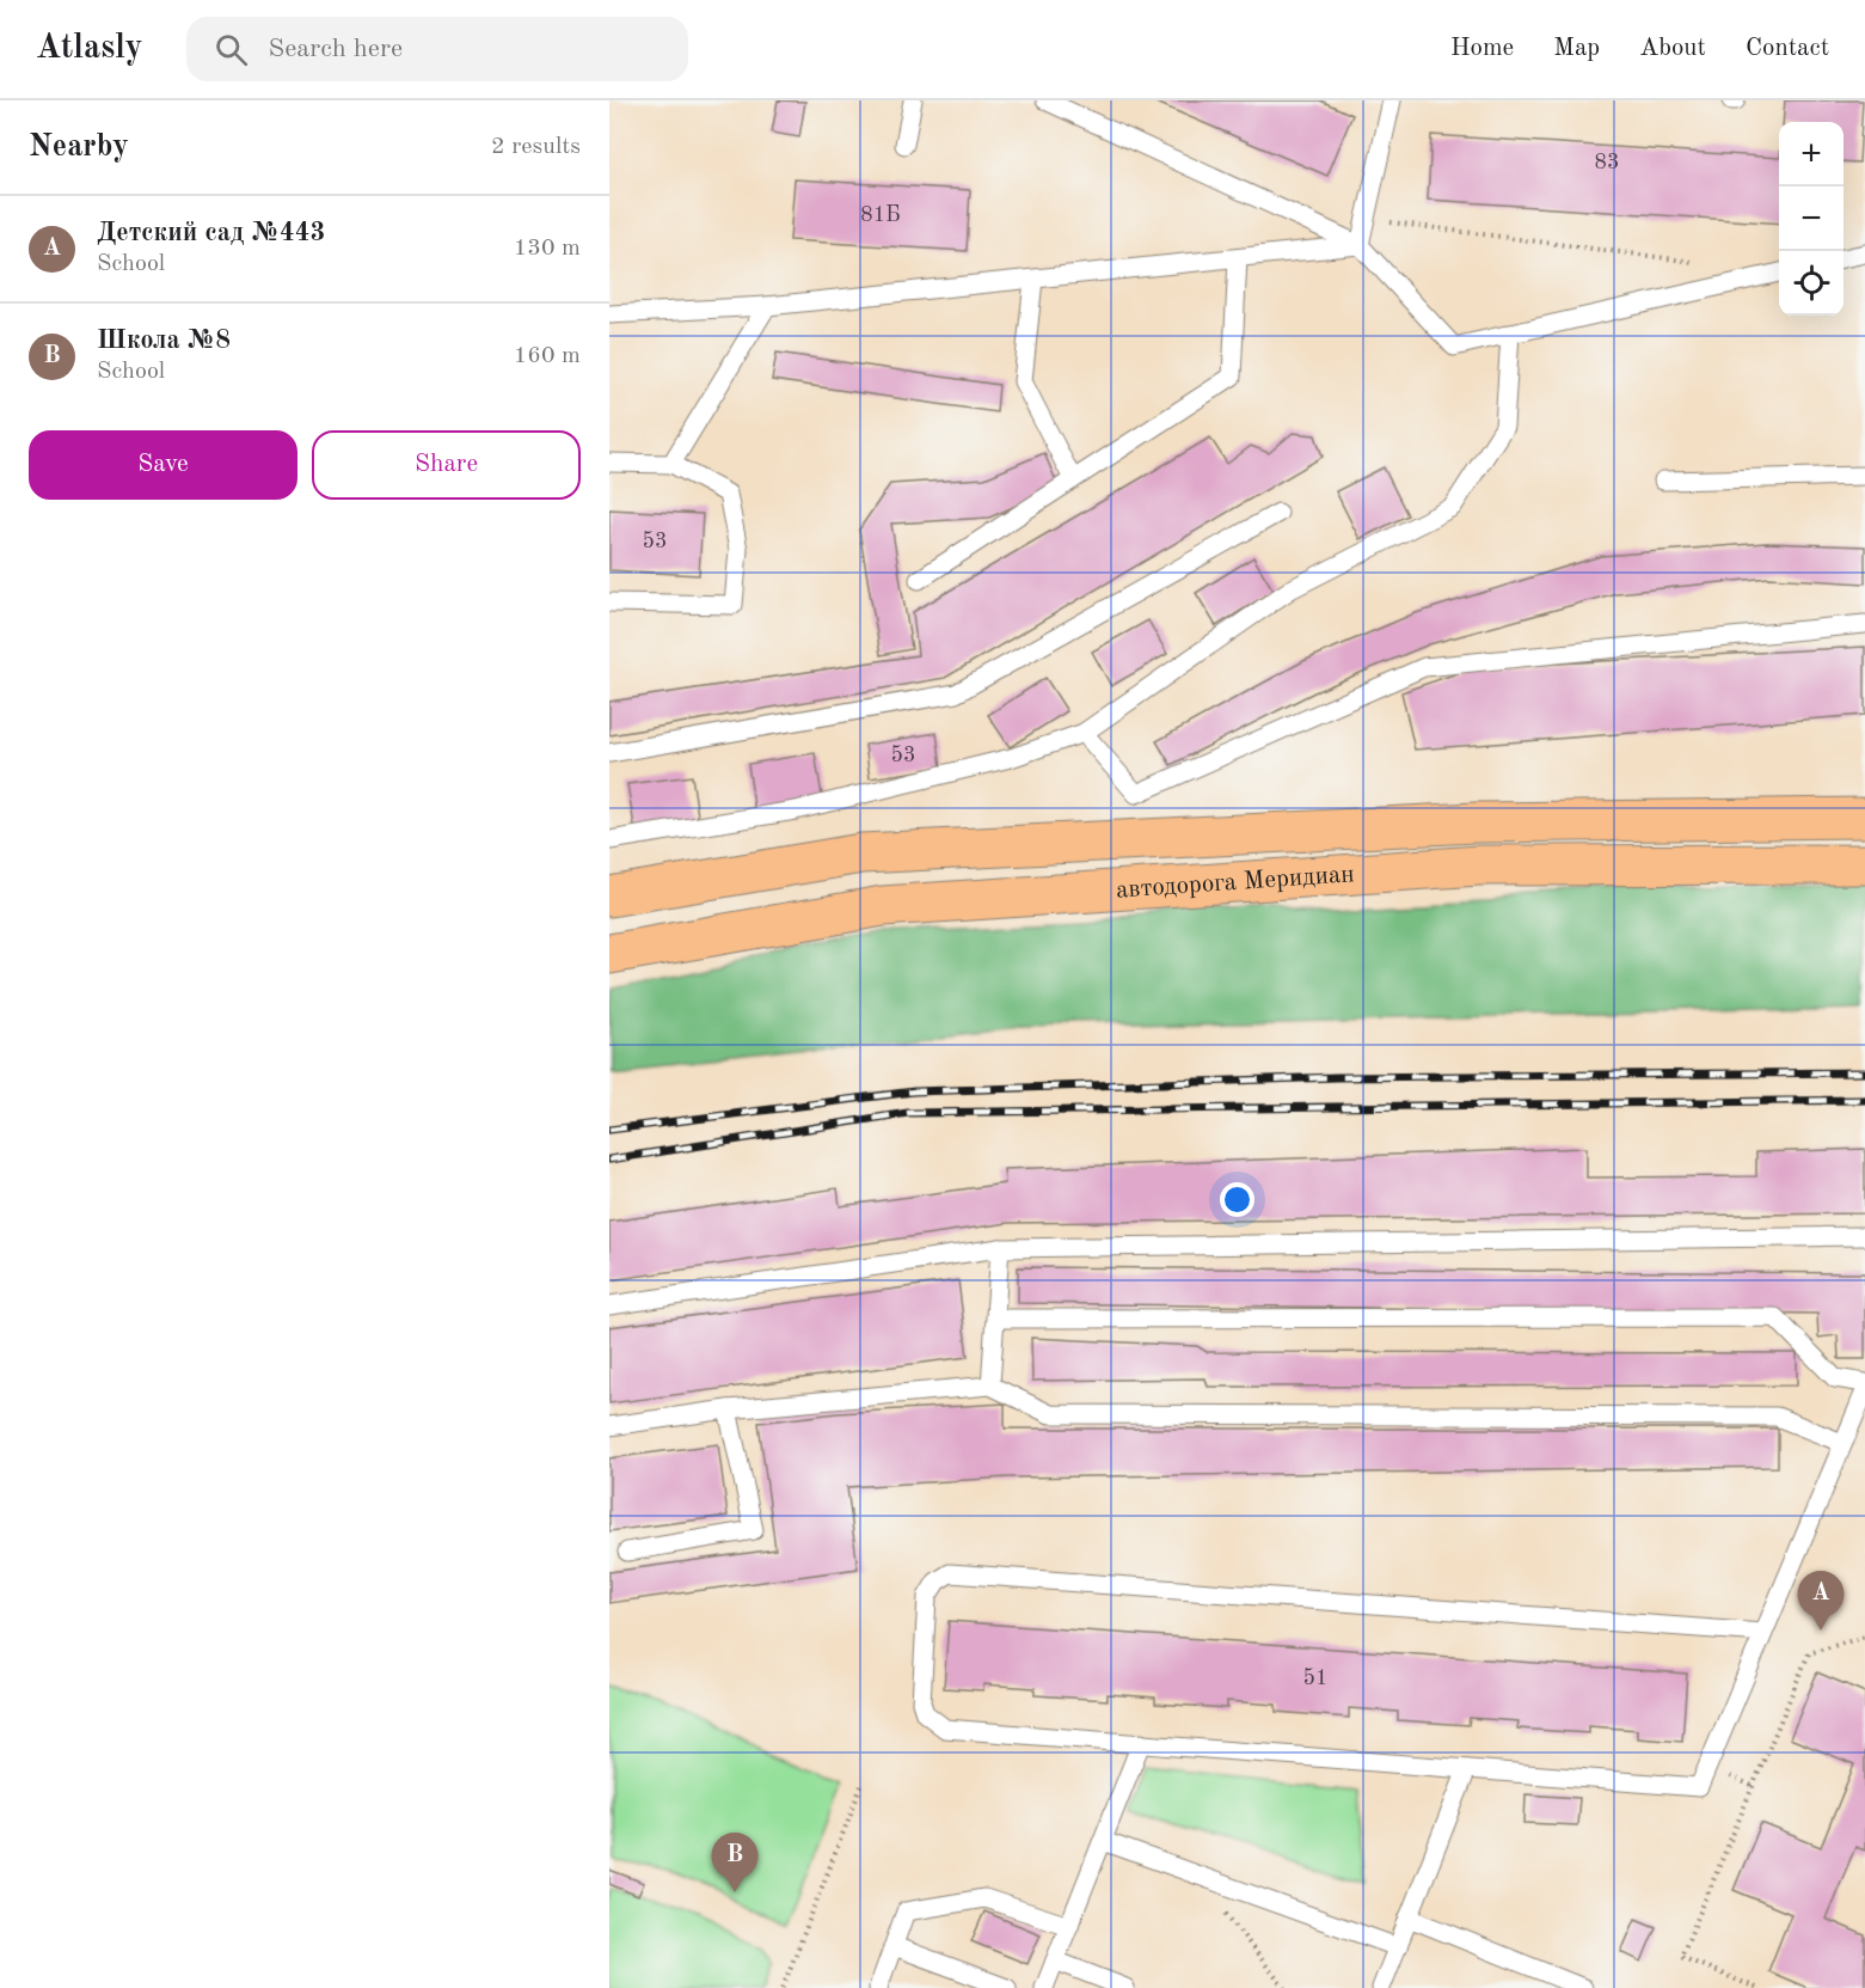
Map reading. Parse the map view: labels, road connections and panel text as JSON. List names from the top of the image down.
{
  "streets": {
    "main road": ["автодорога Меридиан"]
  },
  "house_numbers": [
    "83",
    "81Б",
    "53",
    "53",
    "51"
  ],
  "page": {
    "header": "Atlasly",
    "search": "Search here",
    "nav": [
      "Home",
      "Map",
      "About",
      "Contact"
    ],
    "heading": ["Nearby", "2 results"],
    "map_buttons": ["+", "−"],
    "list": [
      {
        "mark": "A",
        "name": "Детский сад №443",
        "note": "School",
        "value": "130 m"
      },
      {
        "mark": "B",
        "name": "Школа №8",
        "note": "School",
        "value": "160 m"
      }
    ],
    "buttons": ["Save", "Share"],
    "pins": ["A", "B"]
  }
}
